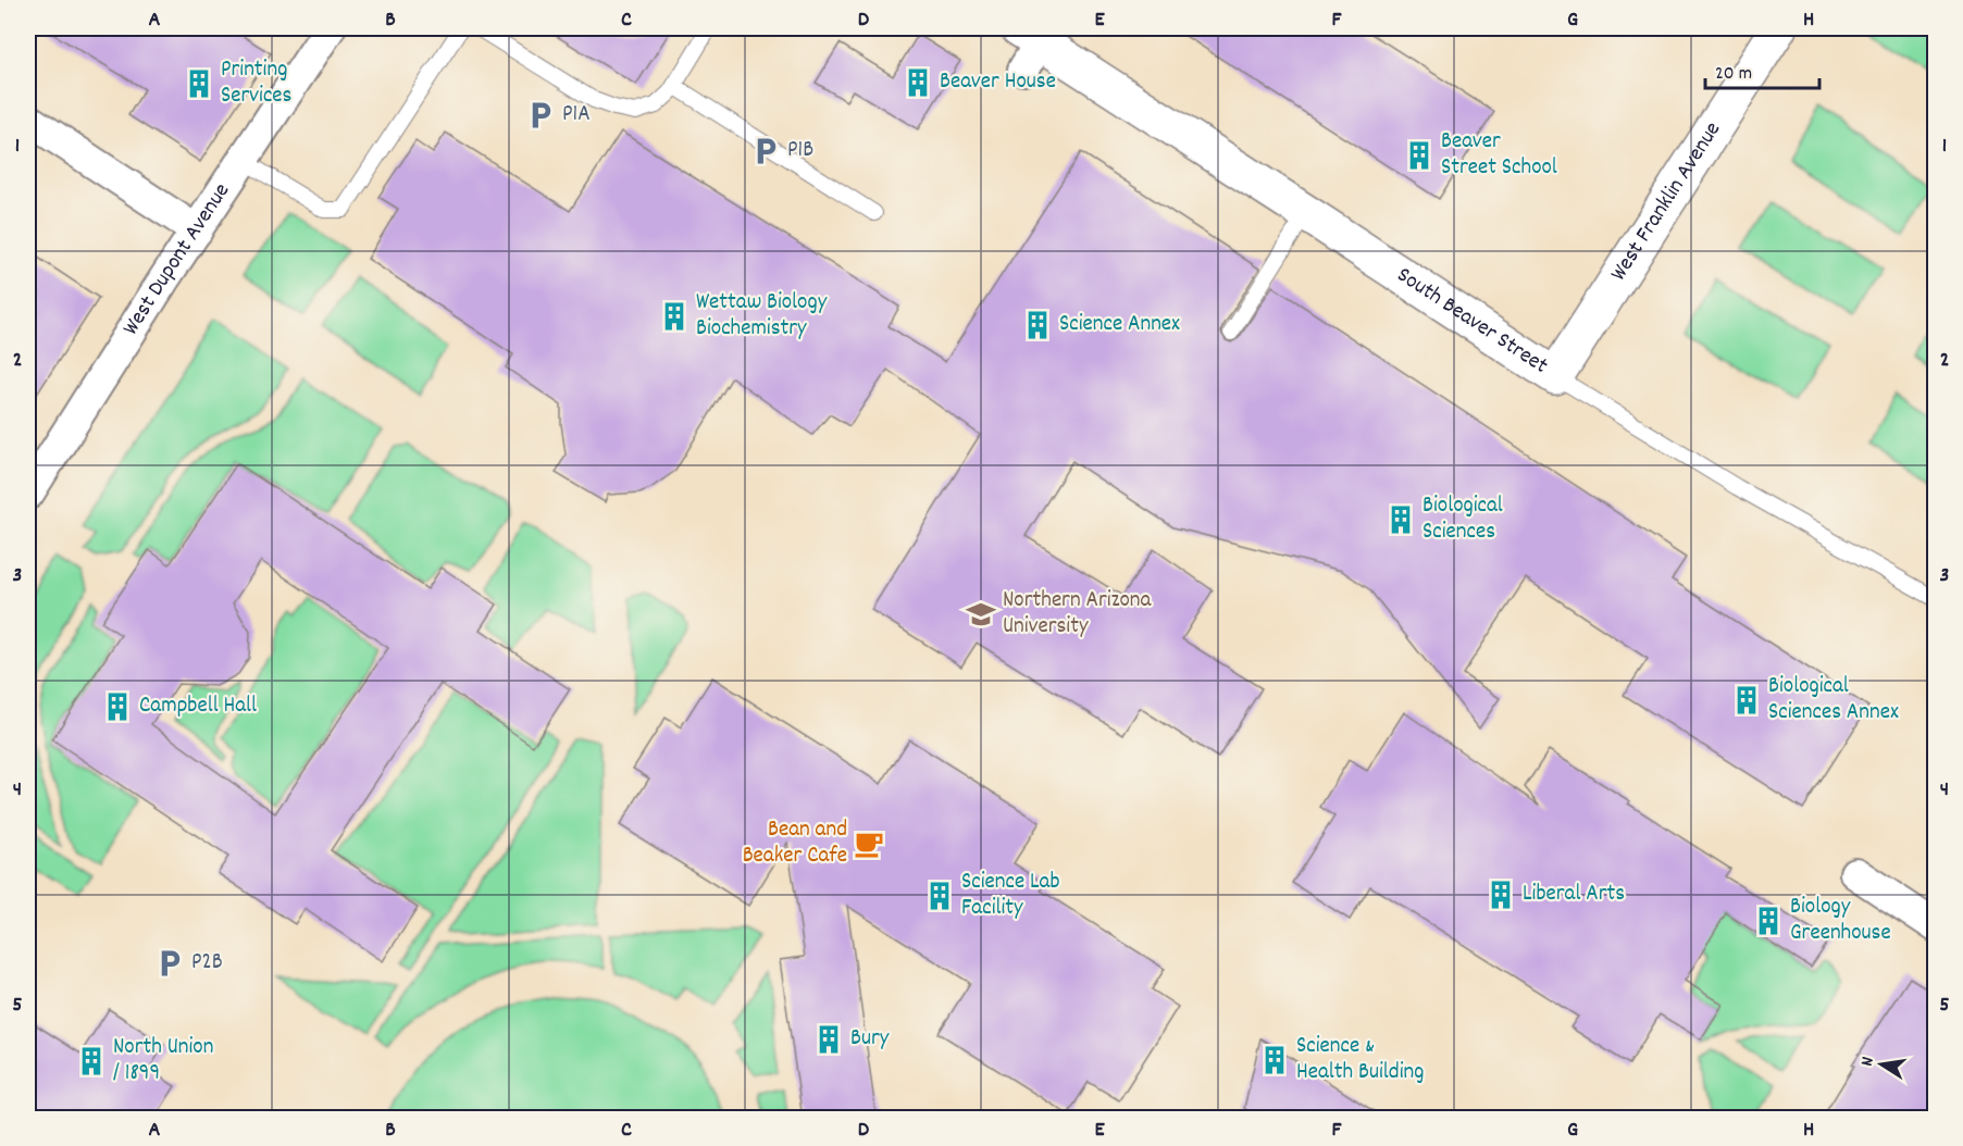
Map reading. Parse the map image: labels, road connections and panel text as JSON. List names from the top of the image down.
{
  "streets": {
    "street": ["West Franklin Avenue", "West Dupont Avenue", "South Beaver Street"]
  },
  "crossings": [
    ["West Franklin Avenue", "South Beaver Street"]
  ],
  "places": {
    "building": [
      "Beaver House",
      "Printing Services",
      "Beaver Street School",
      "Wettaw Biology Biochemistry",
      "Science Annex",
      "Biological Sciences",
      "Biological Sciences Annex",
      "Campbell Hall",
      "Liberal Arts",
      "Science Lab Facility",
      "Biology Greenhouse",
      "Bury",
      "Science & Health Building",
      "North Union / 1899"
    ],
    "parking": ["P1A", "P1B", "P2B"],
    "school or university": ["Northern Arizona University"],
    "cafe": ["Bean and Beaker Cafe"]
  },
  "scale_bar": "20 m",
  "north": "left",
  "grid": {
    "columns": [
      "A",
      "B",
      "C",
      "D",
      "E",
      "F",
      "G",
      "H"
    ],
    "rows": [
      "1",
      "2",
      "3",
      "4",
      "5"
    ]
  }
}
